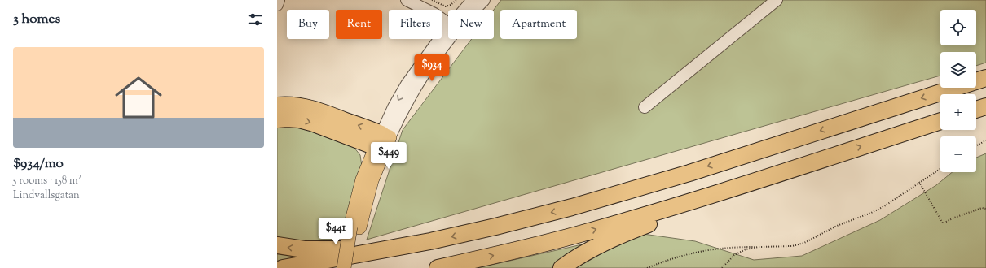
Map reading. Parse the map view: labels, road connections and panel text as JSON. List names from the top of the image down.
{
  "page": {
    "heading": "3 homes",
    "map_buttons": ["+", "−"],
    "chip": [
      "Buy",
      "Rent",
      "Filters",
      "New",
      "Apartment"
    ],
    "list": [
      {
        "name": "$934/mo",
        "note": "5 rooms · 158 m² · Lindvallsgatan"
      }
    ],
    "price": ["$934", "$449", "$441"]
  }
}
